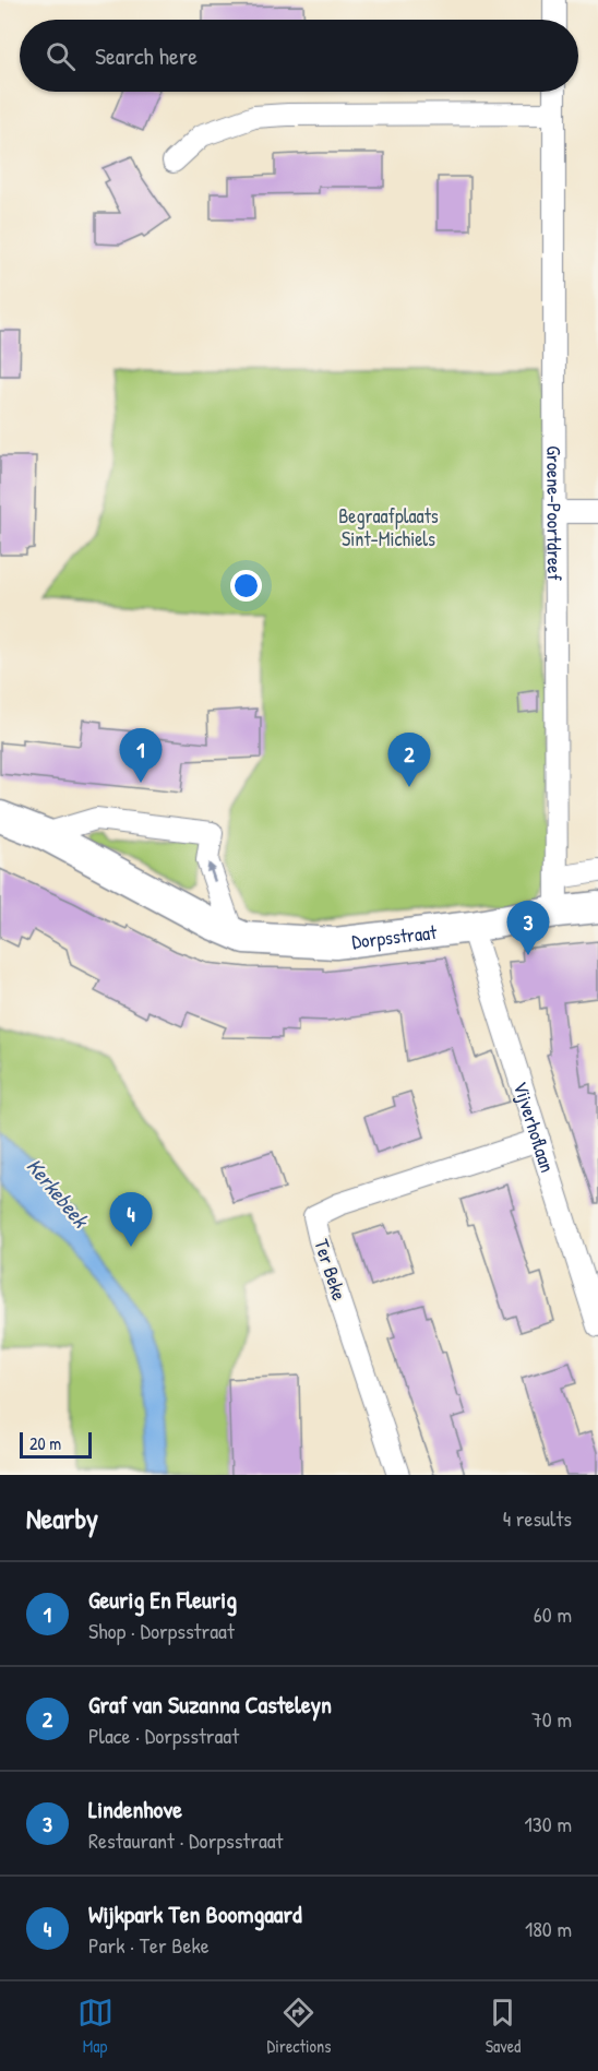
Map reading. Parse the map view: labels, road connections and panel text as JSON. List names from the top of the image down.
{
  "streets": {
    "street": [
      "Groene-Poortdreef",
      "Dorpsstraat",
      "Vijverhoflaan",
      "Ter Beke"
    ]
  },
  "crossings": [
    ["Groene-Poortdreef", "Dorpsstraat"],
    ["Dorpsstraat", "Vijverhoflaan"],
    ["Vijverhoflaan", "Ter Beke"]
  ],
  "water": ["Kerkebeek"],
  "parks": ["Begraafplaats Sint-Michiels"],
  "scale_bar": "20 m",
  "page": {
    "search": "Search here",
    "pins": [
      "1",
      "2",
      "3",
      "4"
    ],
    "scale": "20 m",
    "heading": ["Nearby", "4 results"],
    "list": [
      {
        "mark": "1",
        "name": "Geurig En Fleurig",
        "note": "Shop · Dorpsstraat",
        "value": "60 m"
      },
      {
        "mark": "2",
        "name": "Graf van Suzanna Casteleyn",
        "note": "Place · Dorpsstraat",
        "value": "70 m"
      },
      {
        "mark": "3",
        "name": "Lindenhove",
        "note": "Restaurant · Dorpsstraat",
        "value": "130 m"
      },
      {
        "mark": "4",
        "name": "Wijkpark Ten Boomgaard",
        "note": "Park · Ter Beke",
        "value": "180 m"
      }
    ],
    "nav": ["Map", "Directions", "Saved"]
  }
}
